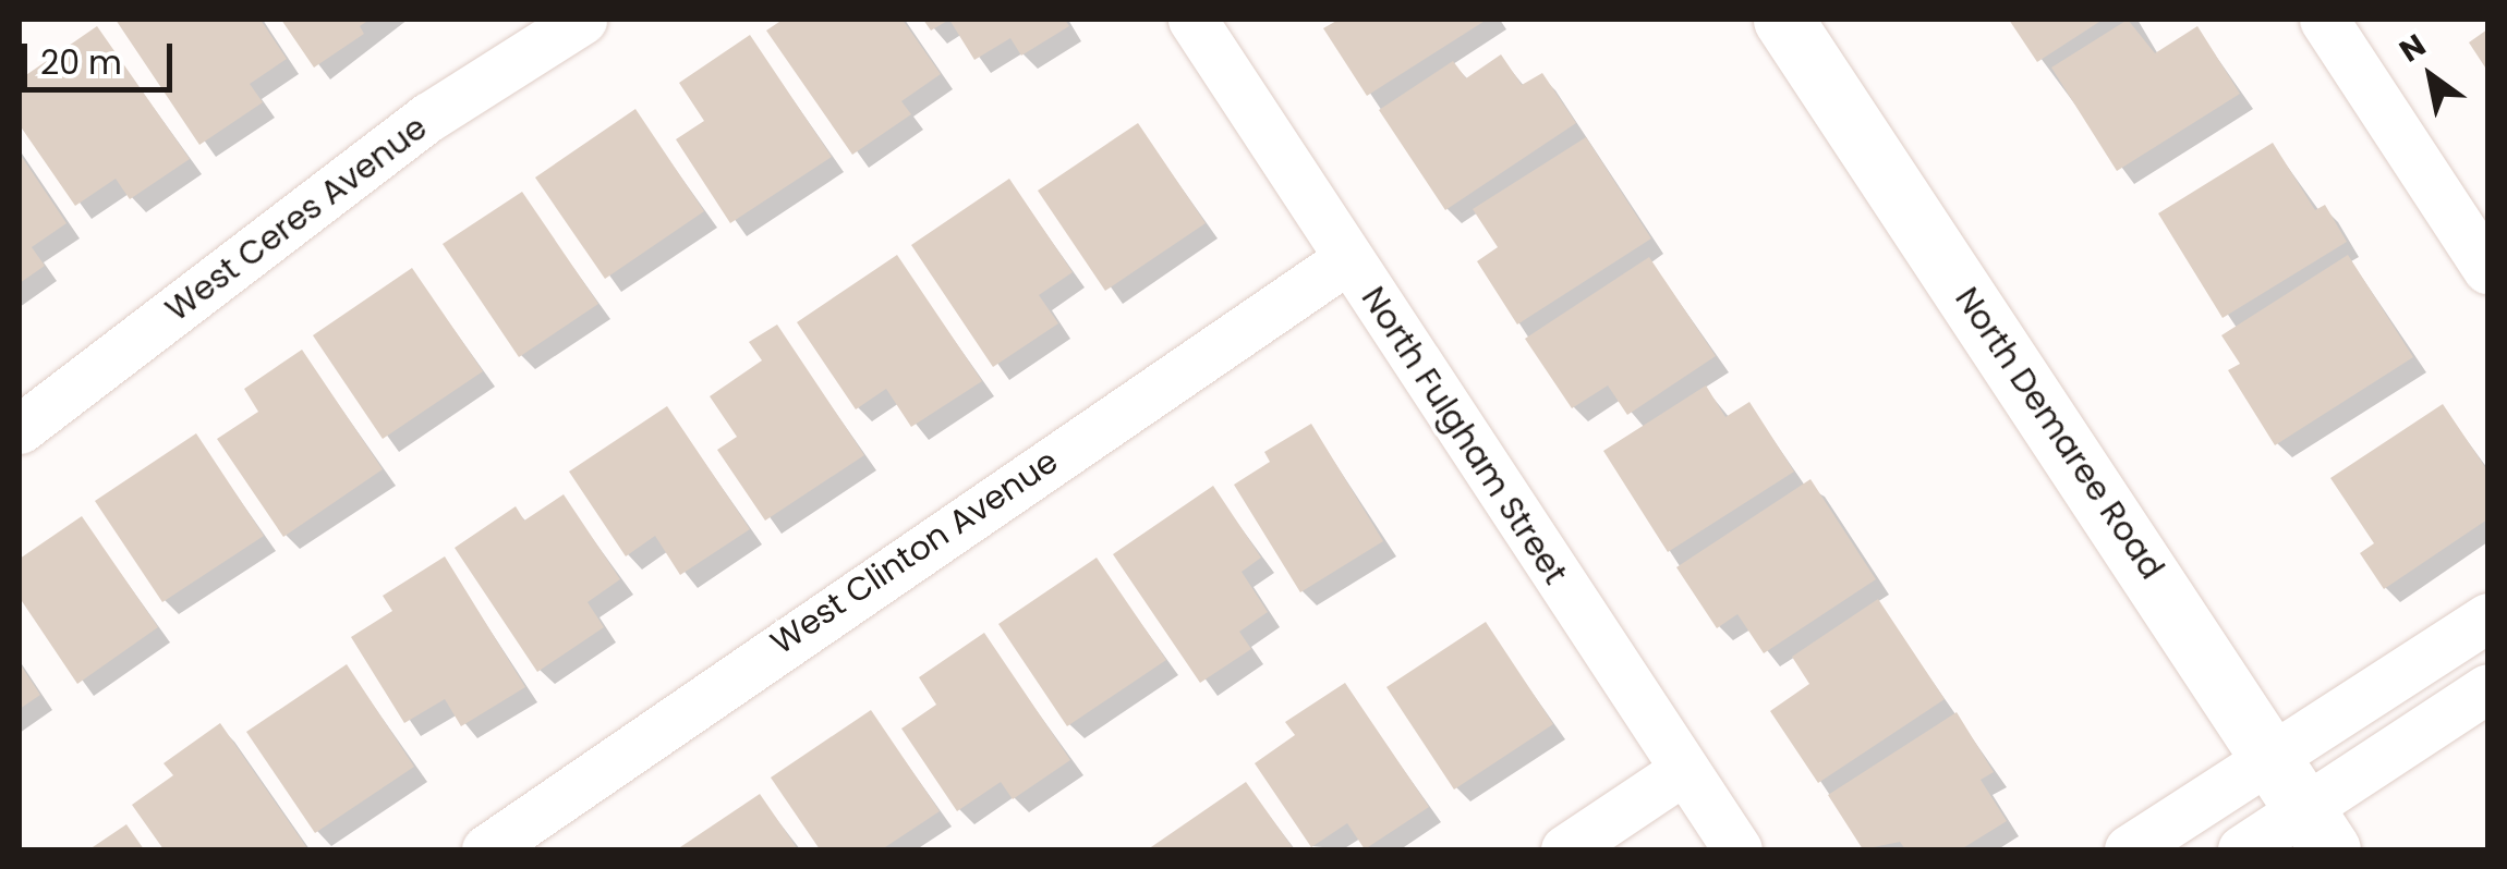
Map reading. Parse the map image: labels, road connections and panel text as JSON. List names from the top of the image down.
{
  "streets": {
    "main road": ["North Demaree Road"],
    "street": ["West Ceres Avenue", "North Fulgham Street", "West Clinton Avenue"]
  },
  "crossings": [
    ["North Fulgham Street", "West Clinton Avenue"]
  ],
  "scale_bar": "20 m",
  "north": "top left"
}
